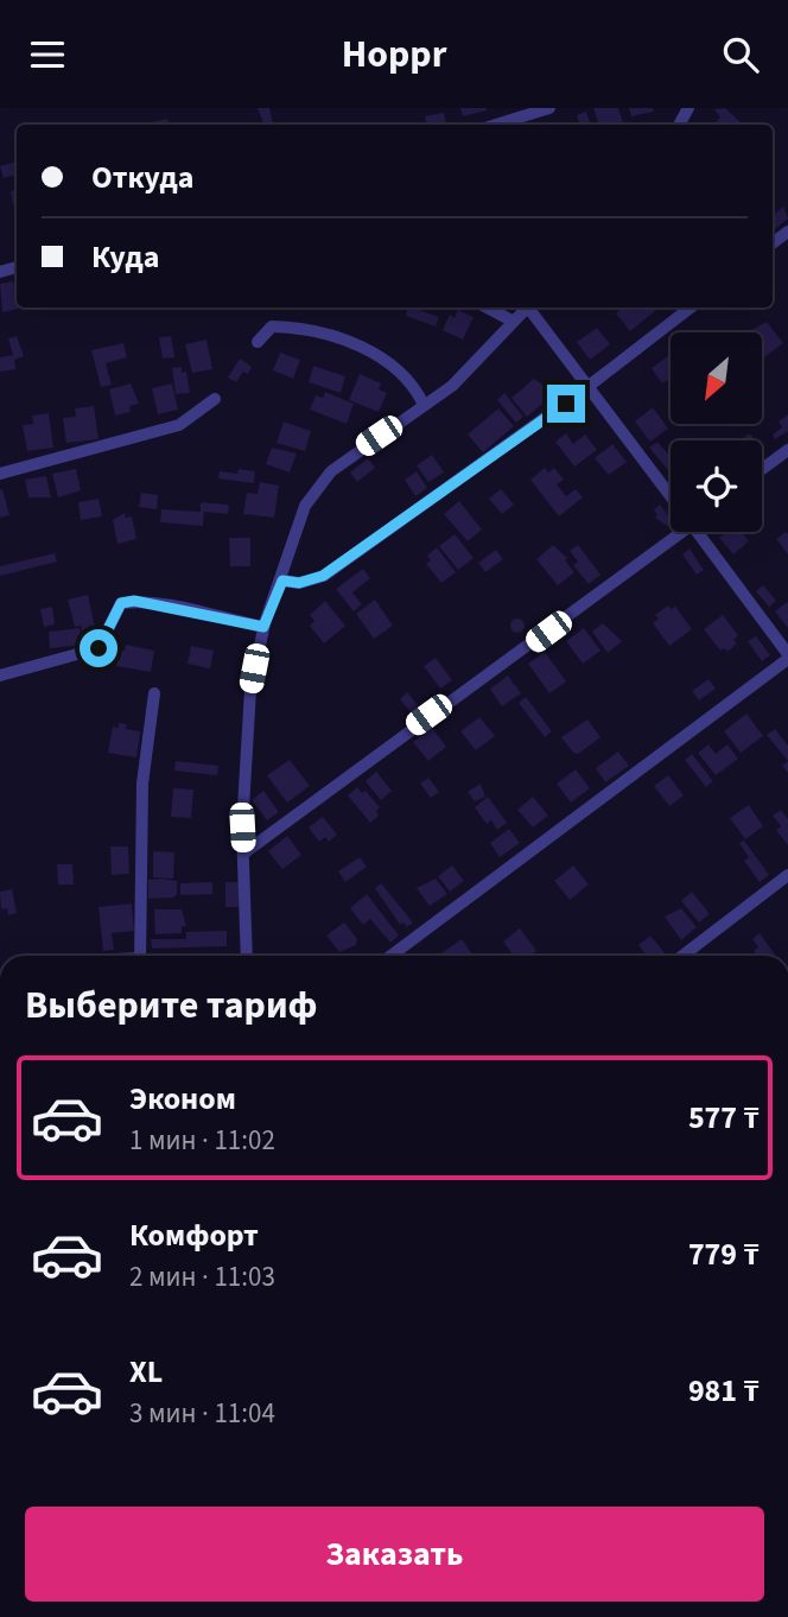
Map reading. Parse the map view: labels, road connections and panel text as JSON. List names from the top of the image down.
{
  "north": "bottom left",
  "page": {
    "header": "Hoppr",
    "banner": ["Откуда", "Куда"],
    "heading": "Выберите тариф",
    "list": [
      {
        "name": "Эконом",
        "note": "1 мин · 11:02",
        "value": "577 ₸"
      },
      {
        "name": "Комфорт",
        "note": "2 мин · 11:03",
        "value": "779 ₸"
      },
      {
        "name": "XL",
        "note": "3 мин · 11:04",
        "value": "981 ₸"
      }
    ],
    "buttons": "Заказать"
  }
}
